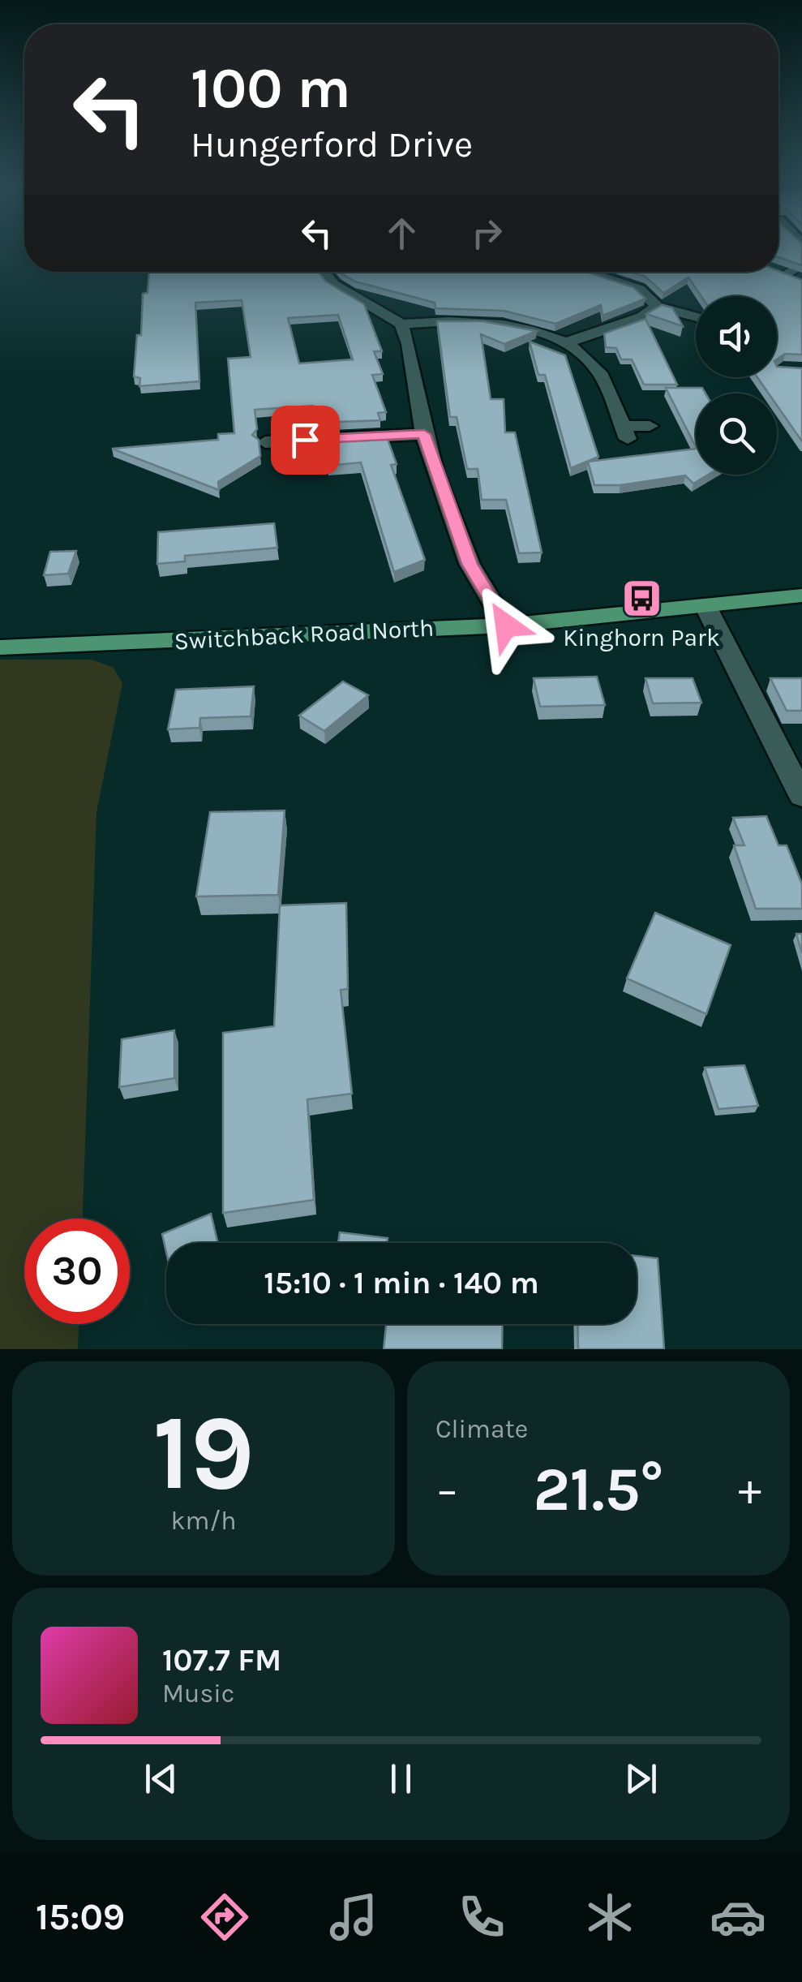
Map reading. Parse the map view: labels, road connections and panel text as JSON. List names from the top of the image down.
{
  "streets": {
    "main road": ["Switchback Road North"]
  },
  "places": {
    "bus stop": ["Kinghorn Park"]
  },
  "page": {
    "turn": ["100 m", "Hungerford Drive"],
    "limit": "30",
    "trip": "15:10 · 1 min · 140 m",
    "tile": [
      ["19", "km/h"],
      "Climate"
    ],
    "heat": ["−", "21.5°", "+"],
    "song": ["107.7 FM", "Music"],
    "tabs": "15:09"
  }
}
